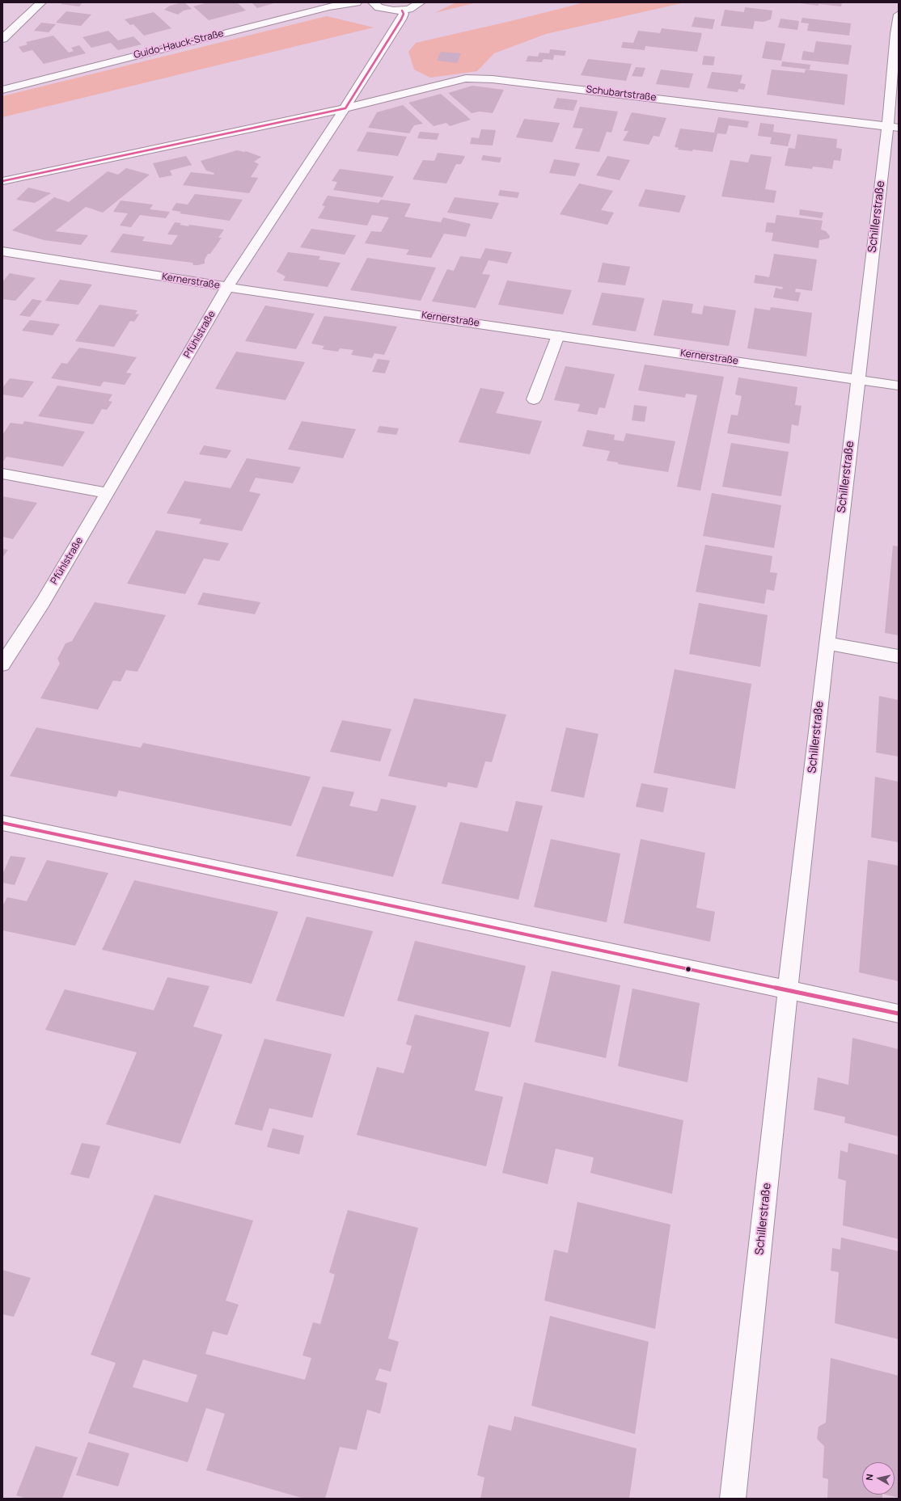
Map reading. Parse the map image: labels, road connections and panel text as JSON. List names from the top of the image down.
{
  "streets": {
    "street": [
      "Guido-Hauck-Straße",
      "Schubartstraße",
      "Schillerstraße",
      "Kernerstraße",
      "Pfühlstraße"
    ]
  },
  "crossings": [
    ["Schubartstraße", "Schillerstraße"],
    ["Schubartstraße", "Pfühlstraße"],
    ["Schillerstraße", "Kernerstraße"],
    ["Kernerstraße", "Pfühlstraße"]
  ],
  "north": "left"
}
